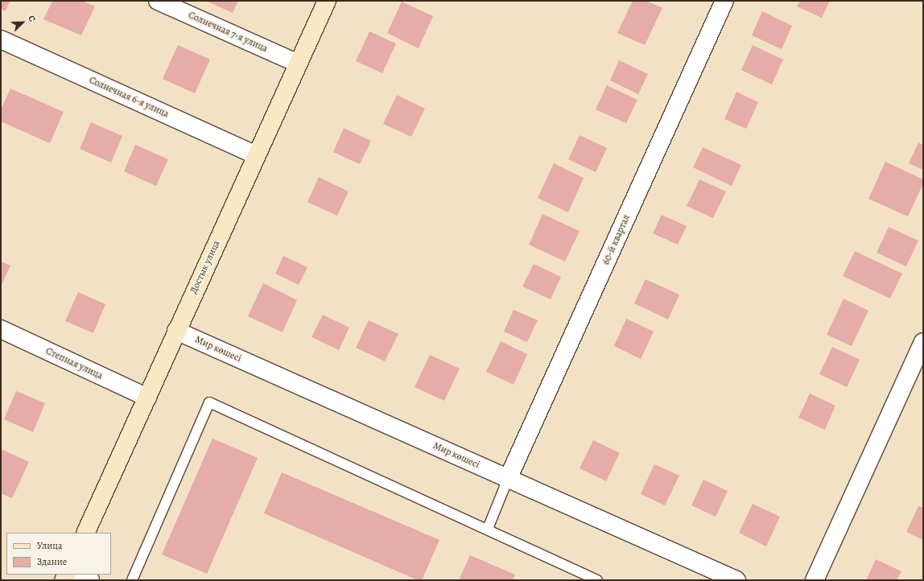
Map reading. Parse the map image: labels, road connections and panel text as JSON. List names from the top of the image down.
{
  "streets": {
    "street": [
      "Солнечная 7-я улица",
      "Солнечная 6-я улица",
      "60-й квартал",
      "Достык улица",
      "Мир көшесі",
      "Степная улица"
    ]
  },
  "crossings": [
    ["Солнечная 7-я улица", "Достык улица"],
    ["Солнечная 6-я улица", "Достык улица"],
    ["60-й квартал", "Мир көшесі"],
    ["Достык улица", "Мир көшесі"],
    ["Достык улица", "Степная улица"]
  ],
  "legend": ["Улица", "Здание"],
  "north": "top right"
}
